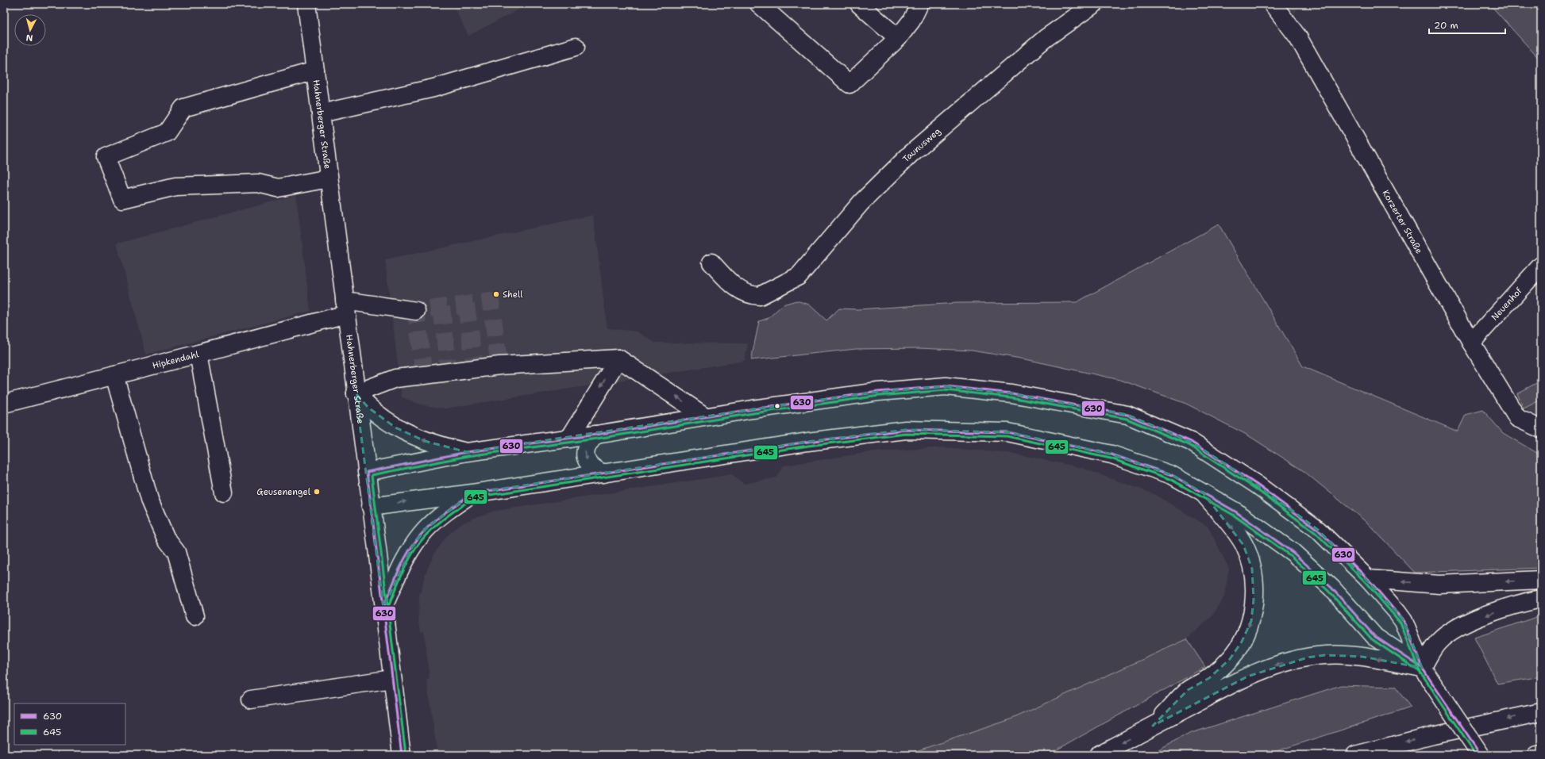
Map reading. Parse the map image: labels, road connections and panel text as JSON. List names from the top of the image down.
{
  "streets": {
    "main road": [
      "Hahnerberger Straße",
      "Taunusweg",
      "Korzerter Straße",
      "Neuenhof",
      "Hipkendahl"
    ]
  },
  "crossings": [
    ["Hahnerberger Straße", "Hipkendahl"],
    ["Korzerter Straße", "Neuenhof"]
  ],
  "places": ["Shell", "Geusenengel"],
  "lines": ["transit line 630", "transit line 645"],
  "legend": ["630", "645"],
  "scale_bar": "20 m",
  "north": "bottom"
}
